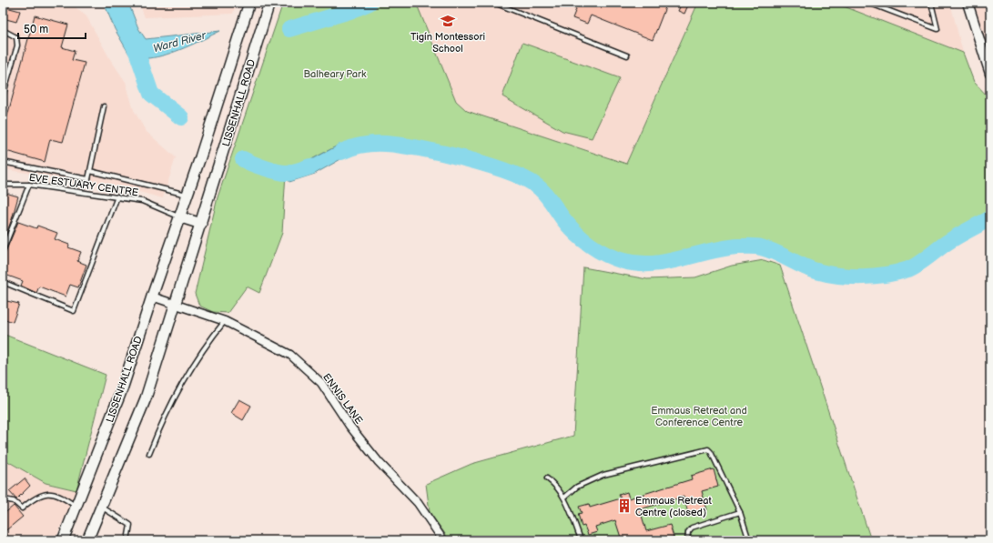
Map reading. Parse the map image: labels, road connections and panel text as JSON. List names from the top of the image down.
{
  "streets": {
    "main road": ["LISSENHALL ROAD"],
    "street": ["ENNIS LANE"],
    "lane": ["EVE ESTUARY CENTRE"]
  },
  "crossings": [
    ["LISSENHALL ROAD", "EVE ESTUARY CENTRE"],
    ["LISSENHALL ROAD", "ENNIS LANE"]
  ],
  "water": ["Ward River"],
  "parks": ["Balheary Park", "Emmaus Retreat and Conference Centre"],
  "places": {
    "school or university": ["Tigín Montessori School"],
    "building": ["Emmaus Retreat Centre (closed)"]
  },
  "scale_bar": "50 m"
}
